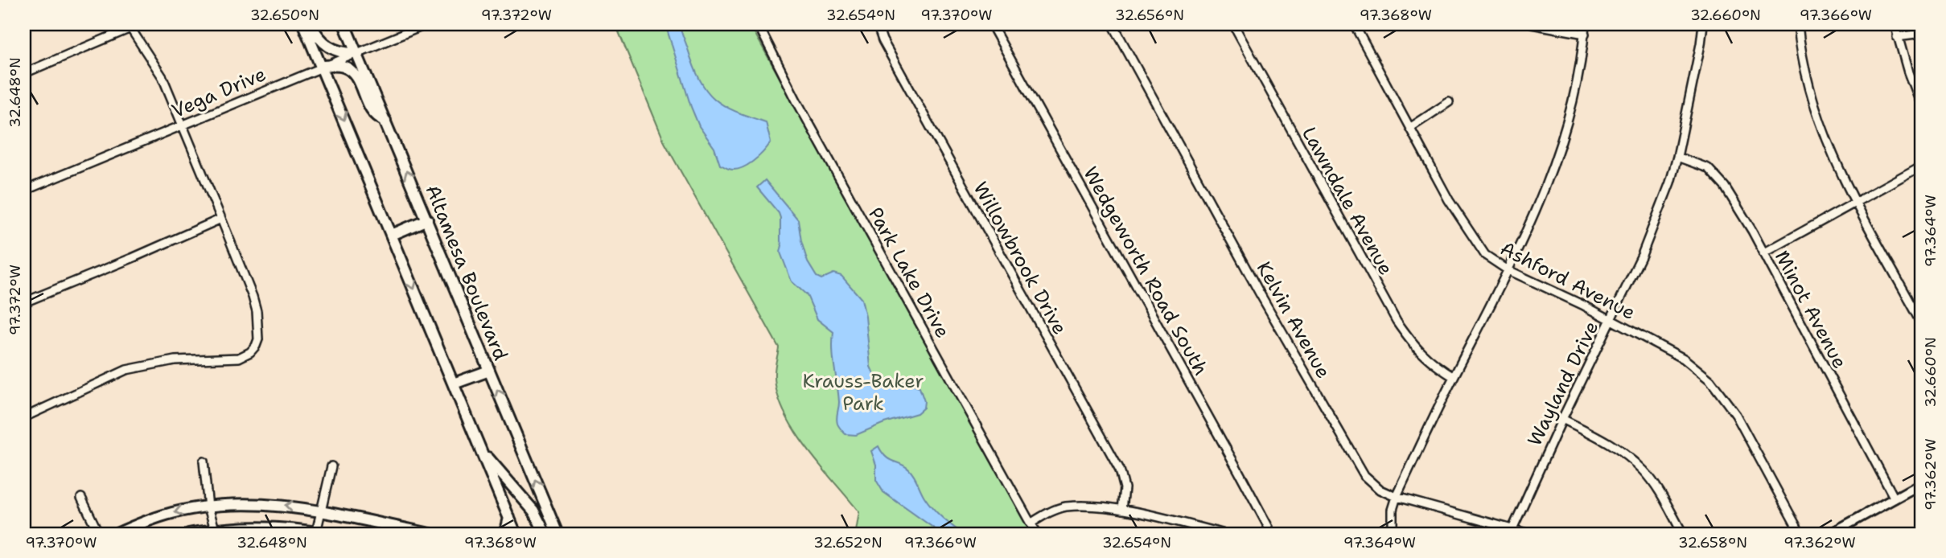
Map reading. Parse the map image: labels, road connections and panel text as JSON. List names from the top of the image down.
{
  "streets": {
    "main road": ["Altamesa Boulevard"],
    "street": [
      "Vega Drive",
      "Lawndale Avenue",
      "Willowbrook Drive",
      "Wedgeworth Road South",
      "Park Lake Drive",
      "Ashford Avenue",
      "Minot Avenue",
      "Kelvin Avenue",
      "Wayland Drive"
    ]
  },
  "crossings": [
    ["Vega Drive", "Altamesa Boulevard"],
    ["Ashford Avenue", "Wayland Drive"],
    ["Minot Avenue", "Wayland Drive"],
    ["Kelvin Avenue", "Wayland Drive"]
  ],
  "parks": ["Krauss-Baker Park"],
  "coordinates": [
    "32.650°N",
    "97.372°W",
    "32.654°N",
    "97.370°W",
    "32.656°N",
    "97.368°W",
    "32.660°N",
    "97.366°W",
    "32.648°N",
    "97.364°W",
    "97.362°W",
    "32.652°N",
    "32.658°N"
  ]
}
